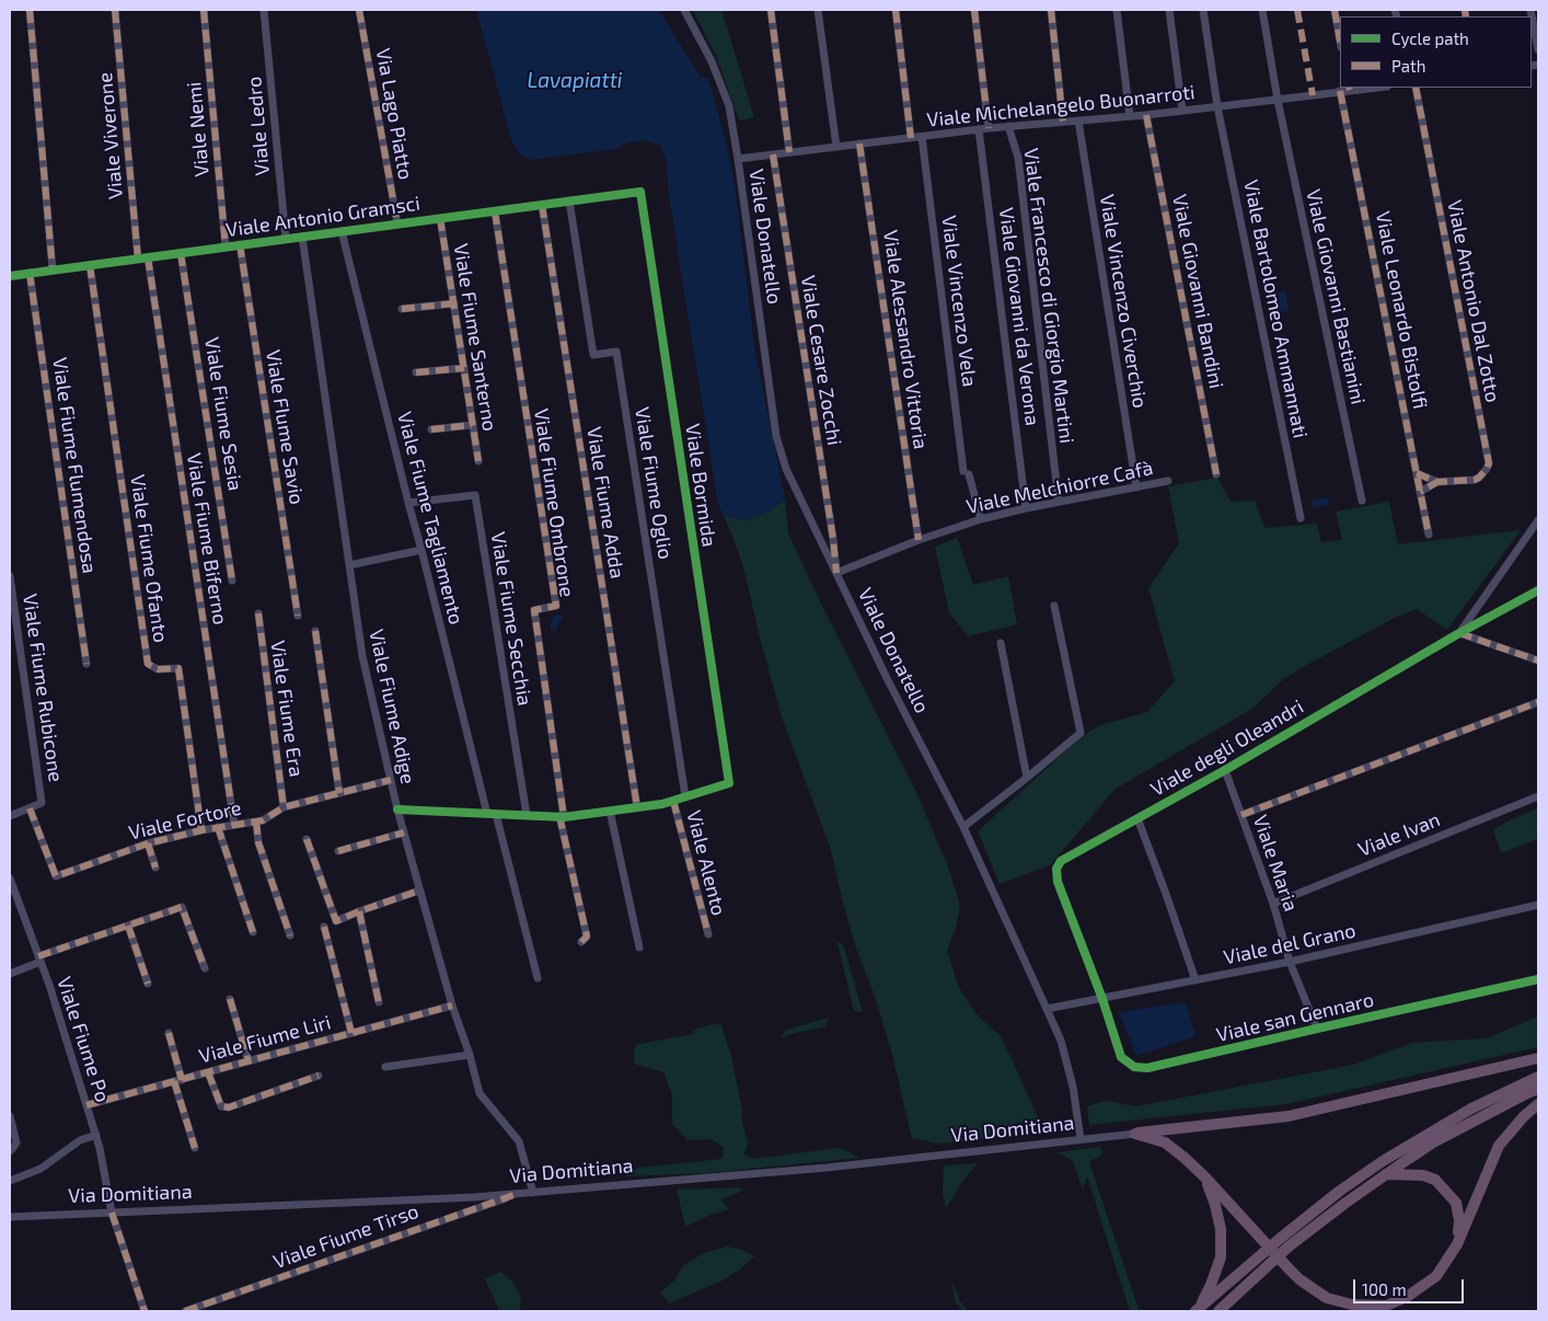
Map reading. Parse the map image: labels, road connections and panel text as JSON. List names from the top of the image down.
{
  "streets": {
    "street": [
      "Viale Michelangelo Buonarroti",
      "Via Lago Piatto",
      "Viale Ledro",
      "Viale Nemi",
      "Viale Viverone",
      "Viale Antonio Gramsci",
      "Viale Donatello",
      "Viale Giovanni Bandini",
      "Viale Francesco di Giorgio Martini",
      "Viale Giovanni Bastianini",
      "Viale Vincenzo Vela",
      "Viale Vincenzo Civerchio",
      "Viale Antonio Dal Zotto",
      "Viale Bartolomeo Ammannati",
      "Viale Leonardo Bistolfi",
      "Viale Giovanni da Verona",
      "Viale Fiume Santerno",
      "Viale Alessandro Vittoria",
      "Viale Cesare Zocchi",
      "Viale Fiume Sesia",
      "Viale FIume Savio",
      "Viale Fiume Flumendosa",
      "Viale Fiume Oglio",
      "Viale Bormida",
      "Viale Melchiorre Cafà",
      "Viale Fiume Ombrone",
      "Viale Fiume Adda",
      "Viale Fiume Tagliamento",
      "Viale Fiume Biferno",
      "Viale Fiume Ofanto",
      "Viale Fiume Secchia",
      "Viale Fiume Rubicone",
      "Viale Fiume Adige",
      "Viale Fiume Era",
      "Viale degli Oleandri",
      "Viale Fortore",
      "Viale Ivan",
      "Viale Alento",
      "Viale Maria",
      "Viale del Grano",
      "Viale san Gennaro",
      "Viale Fiume Po",
      "Viale Fiume Liri",
      "Via Domitiana",
      "Viale Fiume Tirso"
    ]
  },
  "crossings": [
    ["Viale Michelangelo Buonarroti", "Viale Donatello"],
    ["Viale Michelangelo Buonarroti", "Viale Giovanni Bandini"],
    ["Viale Michelangelo Buonarroti", "Viale Francesco di Giorgio Martini"],
    ["Viale Michelangelo Buonarroti", "Viale Giovanni Bastianini"],
    ["Viale Michelangelo Buonarroti", "Viale Vincenzo Vela"],
    ["Viale Michelangelo Buonarroti", "Viale Vincenzo Civerchio"],
    ["Viale Michelangelo Buonarroti", "Viale Bartolomeo Ammannati"],
    ["Viale Michelangelo Buonarroti", "Viale Leonardo Bistolfi"],
    ["Viale Michelangelo Buonarroti", "Viale Giovanni da Verona"],
    ["Viale Michelangelo Buonarroti", "Viale Alessandro Vittoria"],
    ["Viale Michelangelo Buonarroti", "Viale Cesare Zocchi"],
    ["Via Lago Piatto", "Viale Antonio Gramsci"],
    ["Viale Ledro", "Viale Antonio Gramsci"],
    ["Viale Nemi", "Viale Antonio Gramsci"],
    ["Viale Viverone", "Viale Antonio Gramsci"],
    ["Viale Antonio Gramsci", "Viale Fiume Santerno"],
    ["Viale Antonio Gramsci", "Viale Fiume Sesia"],
    ["Viale Antonio Gramsci", "Viale FIume Savio"],
    ["Viale Antonio Gramsci", "Viale Fiume Flumendosa"],
    ["Viale Antonio Gramsci", "Viale Fiume Oglio"],
    ["Viale Antonio Gramsci", "Viale Bormida"],
    ["Viale Antonio Gramsci", "Viale Fiume Ombrone"],
    ["Viale Antonio Gramsci", "Viale Fiume Adda"],
    ["Viale Antonio Gramsci", "Viale Fiume Tagliamento"],
    ["Viale Antonio Gramsci", "Viale Fiume Biferno"],
    ["Viale Antonio Gramsci", "Viale Fiume Ofanto"],
    ["Viale Antonio Gramsci", "Viale Fiume Adige"],
    ["Viale Donatello", "Viale Cesare Zocchi"],
    ["Viale Donatello", "Viale Melchiorre Cafà"],
    ["Viale Donatello", "Viale del Grano"],
    ["Viale Donatello", "Via Domitiana"],
    ["Viale Francesco di Giorgio Martini", "Viale Melchiorre Cafà"],
    ["Viale Vincenzo Vela", "Viale Melchiorre Cafà"],
    ["Viale Vincenzo Civerchio", "Viale Melchiorre Cafà"],
    ["Viale Antonio Dal Zotto", "Viale Leonardo Bistolfi"],
    ["Viale Giovanni da Verona", "Viale Melchiorre Cafà"],
    ["Viale Alessandro Vittoria", "Viale Melchiorre Cafà"],
    ["Viale Cesare Zocchi", "Viale Melchiorre Cafà"],
    ["Viale Fiume Oglio", "Viale Bormida"],
    ["Viale Fiume Tagliamento", "Viale Fiume Secchia"],
    ["Viale Fiume Biferno", "Viale Fortore"],
    ["Viale Fiume Ofanto", "Viale Fortore"],
    ["Viale Fiume Rubicone", "Viale Fortore"],
    ["Viale Fiume Adige", "Viale Fortore"],
    ["Viale Fiume Adige", "Viale Fiume Liri"],
    ["Viale Fiume Adige", "Via Domitiana"],
    ["Viale Fiume Era", "Viale Fortore"],
    ["Viale degli Oleandri", "Viale Maria"],
    ["Viale degli Oleandri", "Viale del Grano"],
    ["Viale degli Oleandri", "Viale san Gennaro"],
    ["Viale Ivan", "Viale Maria"],
    ["Viale Maria", "Viale del Grano"],
    ["Viale Maria", "Viale san Gennaro"],
    ["Viale del Grano", "Viale san Gennaro"],
    ["Viale Fiume Po", "Viale Fiume Liri"],
    ["Viale Fiume Po", "Via Domitiana"],
    ["Via Domitiana", "Viale Fiume Tirso"]
  ],
  "water": ["Lavapiatti"],
  "legend": ["Cycle path", "Path"],
  "scale_bar": "100 m"
}
